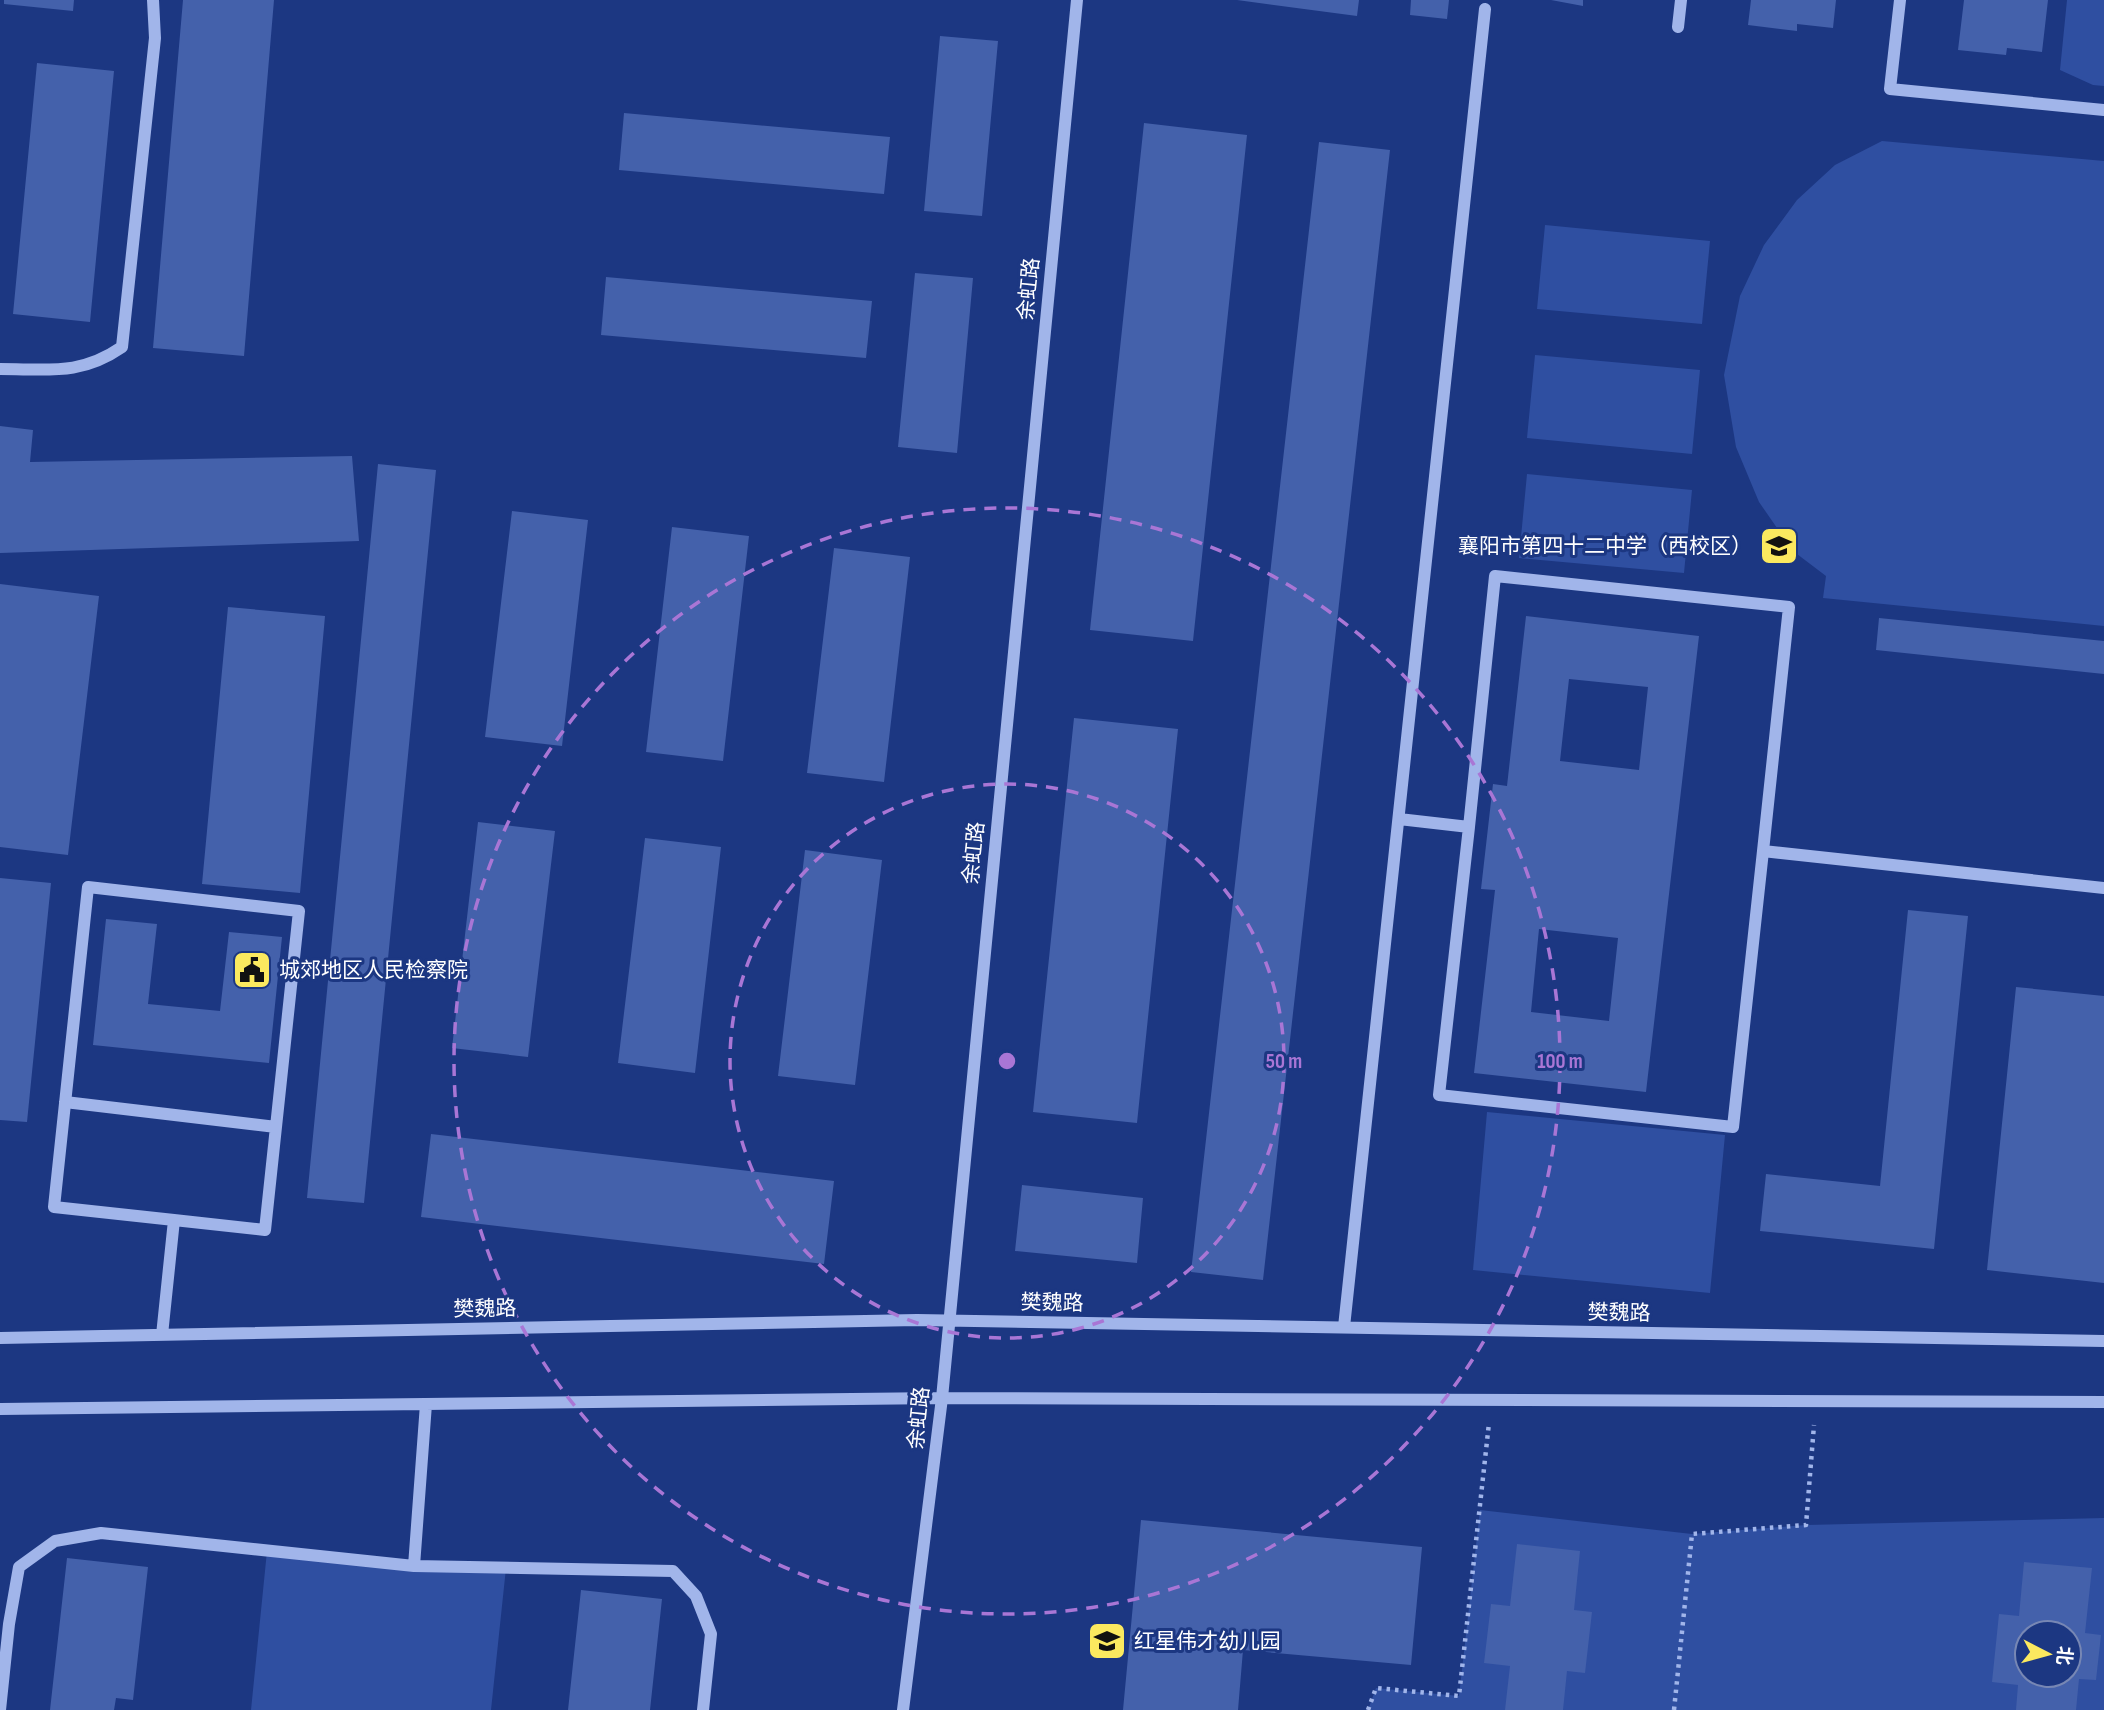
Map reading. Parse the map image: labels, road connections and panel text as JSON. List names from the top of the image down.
{
  "streets": {
    "street": ["余虹路", "樊魏路"]
  },
  "crossings": [
    ["余虹路", "樊魏路"]
  ],
  "places": {
    "school or university": ["襄阳市第四十二中学（西校区）", "红星伟才幼儿园"],
    "public building": ["城郊地区人民检察院"]
  },
  "north": "right",
  "rings": ["50 m", "100 m"]
}
